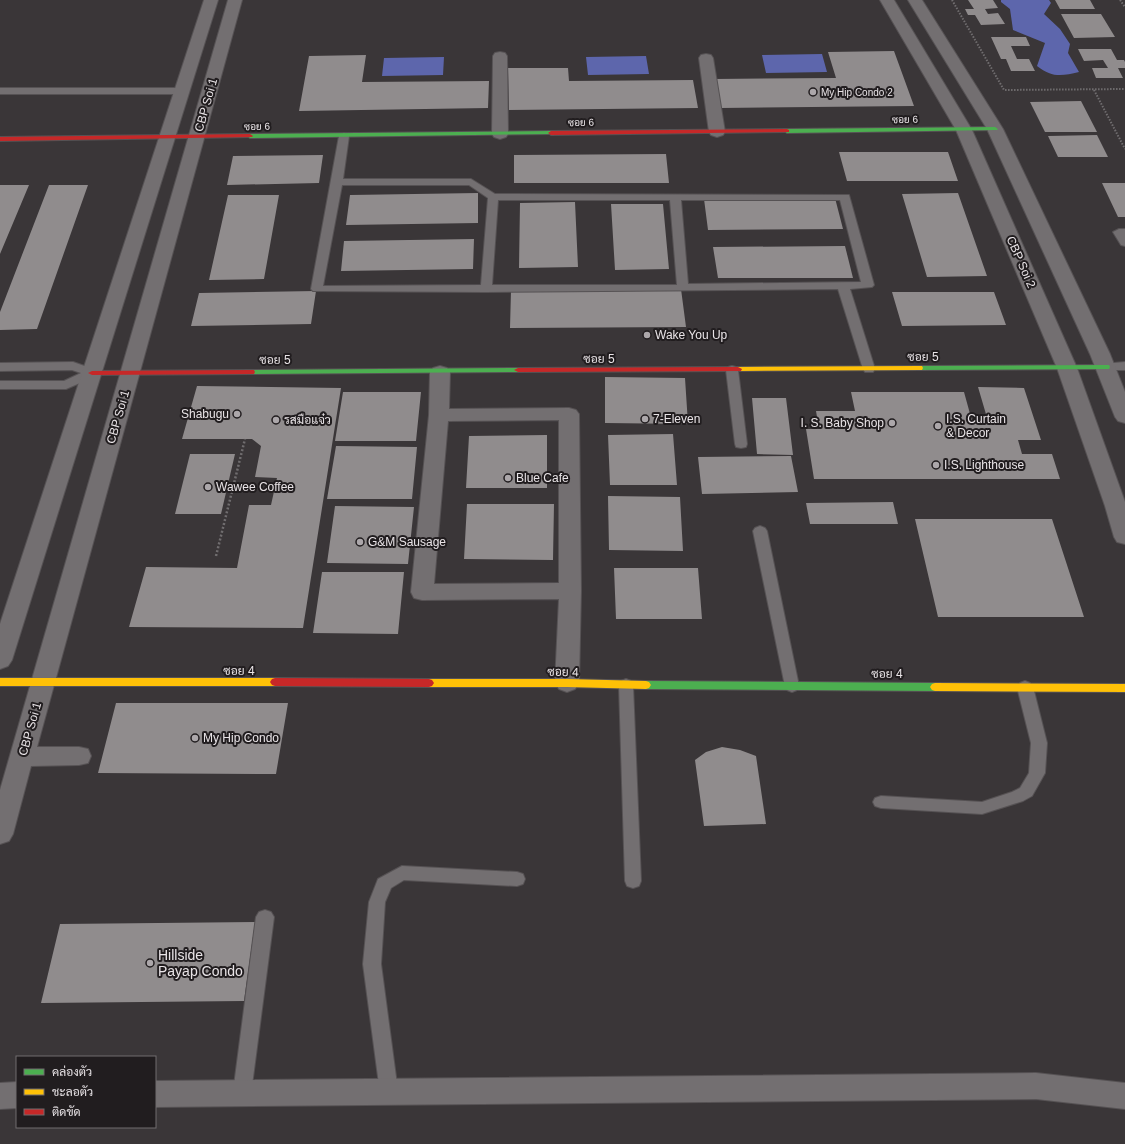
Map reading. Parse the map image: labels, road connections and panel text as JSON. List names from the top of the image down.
{
  "streets": {
    "street": [
      "CBP Soi 1",
      "ซอย 6",
      "CBP Soi 2",
      "ซอย 5",
      "ซอย 4"
    ]
  },
  "crossings": [
    ["CBP Soi 1", "ซอย 6"],
    ["CBP Soi 1", "ซอย 5"],
    ["CBP Soi 1", "ซอย 4"],
    ["ซอย 6", "CBP Soi 2"],
    ["CBP Soi 2", "ซอย 5"]
  ],
  "places": [
    "My Hip Condo 2",
    "Wake You Up",
    "Shabugu",
    "7-Eleven",
    "รสมือแจ๋ว",
    "I. S. Baby Shop",
    "I.S. Curtain & Decor",
    "I.S. Lighthouse",
    "Blue Cafe",
    "Wawee Coffee",
    "G&M Sausage",
    "My Hip Condo",
    "Hillside Payap Condo"
  ],
  "legend": ["คล่องตัว", "ชะลอตัว", "ติดขัด"]
}
